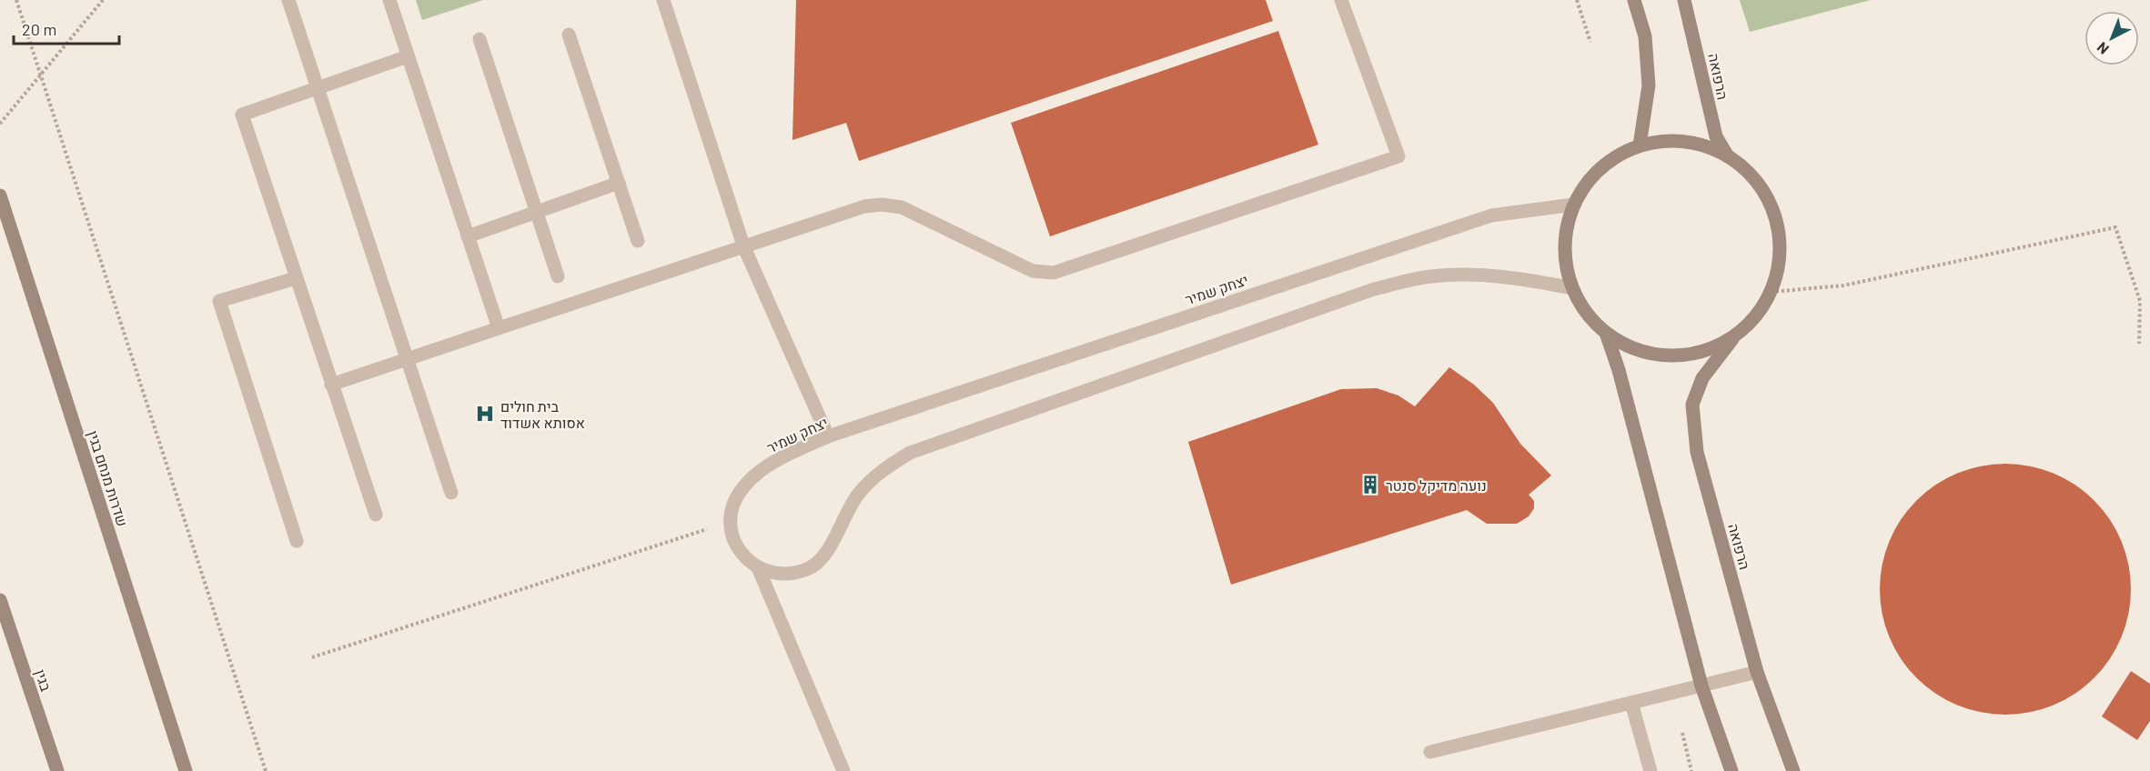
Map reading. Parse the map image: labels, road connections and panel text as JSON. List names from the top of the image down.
{
  "streets": {
    "street": [
      "הרפואה",
      "יצחק שמיר",
      "שדרות מנחם בגין",
      "בגין"
    ]
  },
  "places": {
    "hospital": ["בית חולים אסותא אשדוד"],
    "building": ["נועה מדיקל סנטר"]
  },
  "scale_bar": "20 m",
  "north": "bottom left"
}
